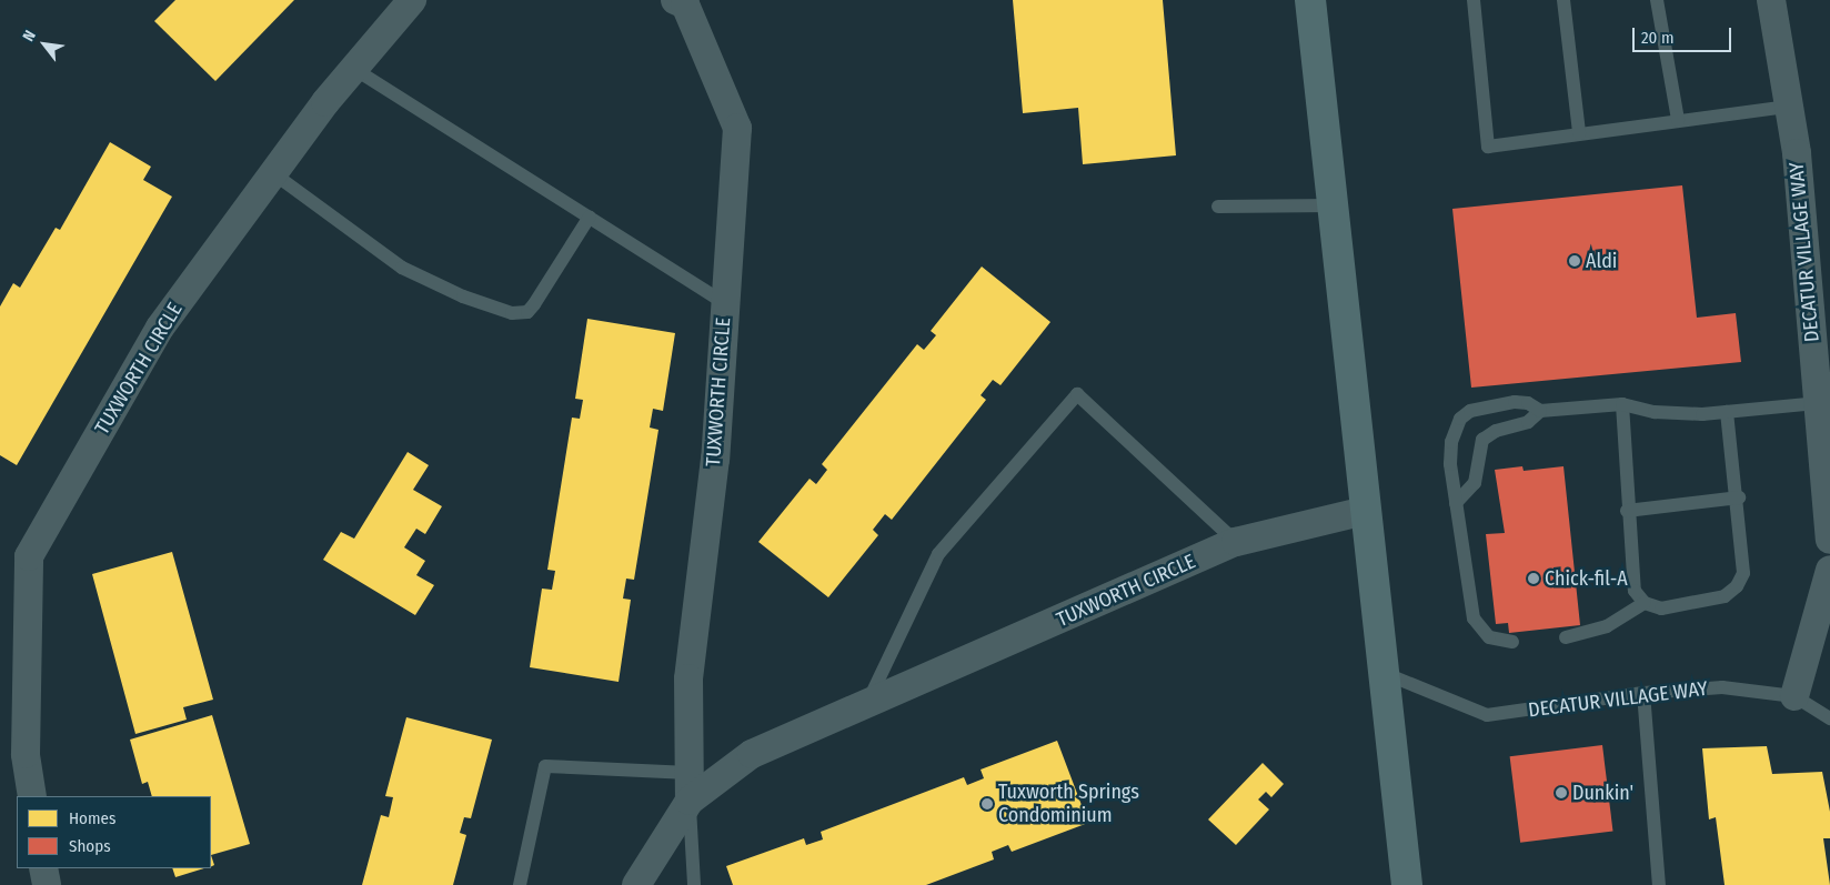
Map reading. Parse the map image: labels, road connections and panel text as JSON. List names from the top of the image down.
{
  "streets": {
    "street": ["DECATUR VILLAGE WAY", "TUXWORTH CIRCLE"]
  },
  "places": [
    "Aldi",
    "Chick-fil-A",
    "Dunkin'",
    "Tuxworth Springs Condominium"
  ],
  "legend": ["Homes", "Shops"],
  "scale_bar": "20 m",
  "north": "top left"
}
